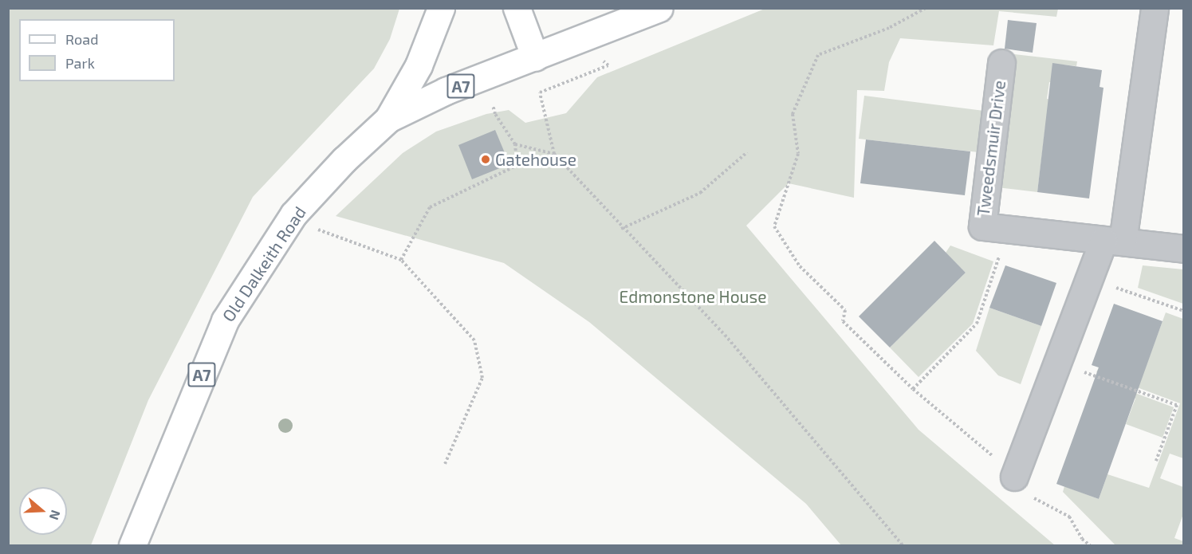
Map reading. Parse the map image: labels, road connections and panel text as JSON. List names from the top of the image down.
{
  "streets": {
    "main road": ["A7", "Old Dalkeith Road"],
    "street": ["Tweedsmuir Drive"]
  },
  "parks": ["Edmonstone House"],
  "places": ["Gatehouse"],
  "legend": ["Road", "Park"],
  "north": "right"
}
